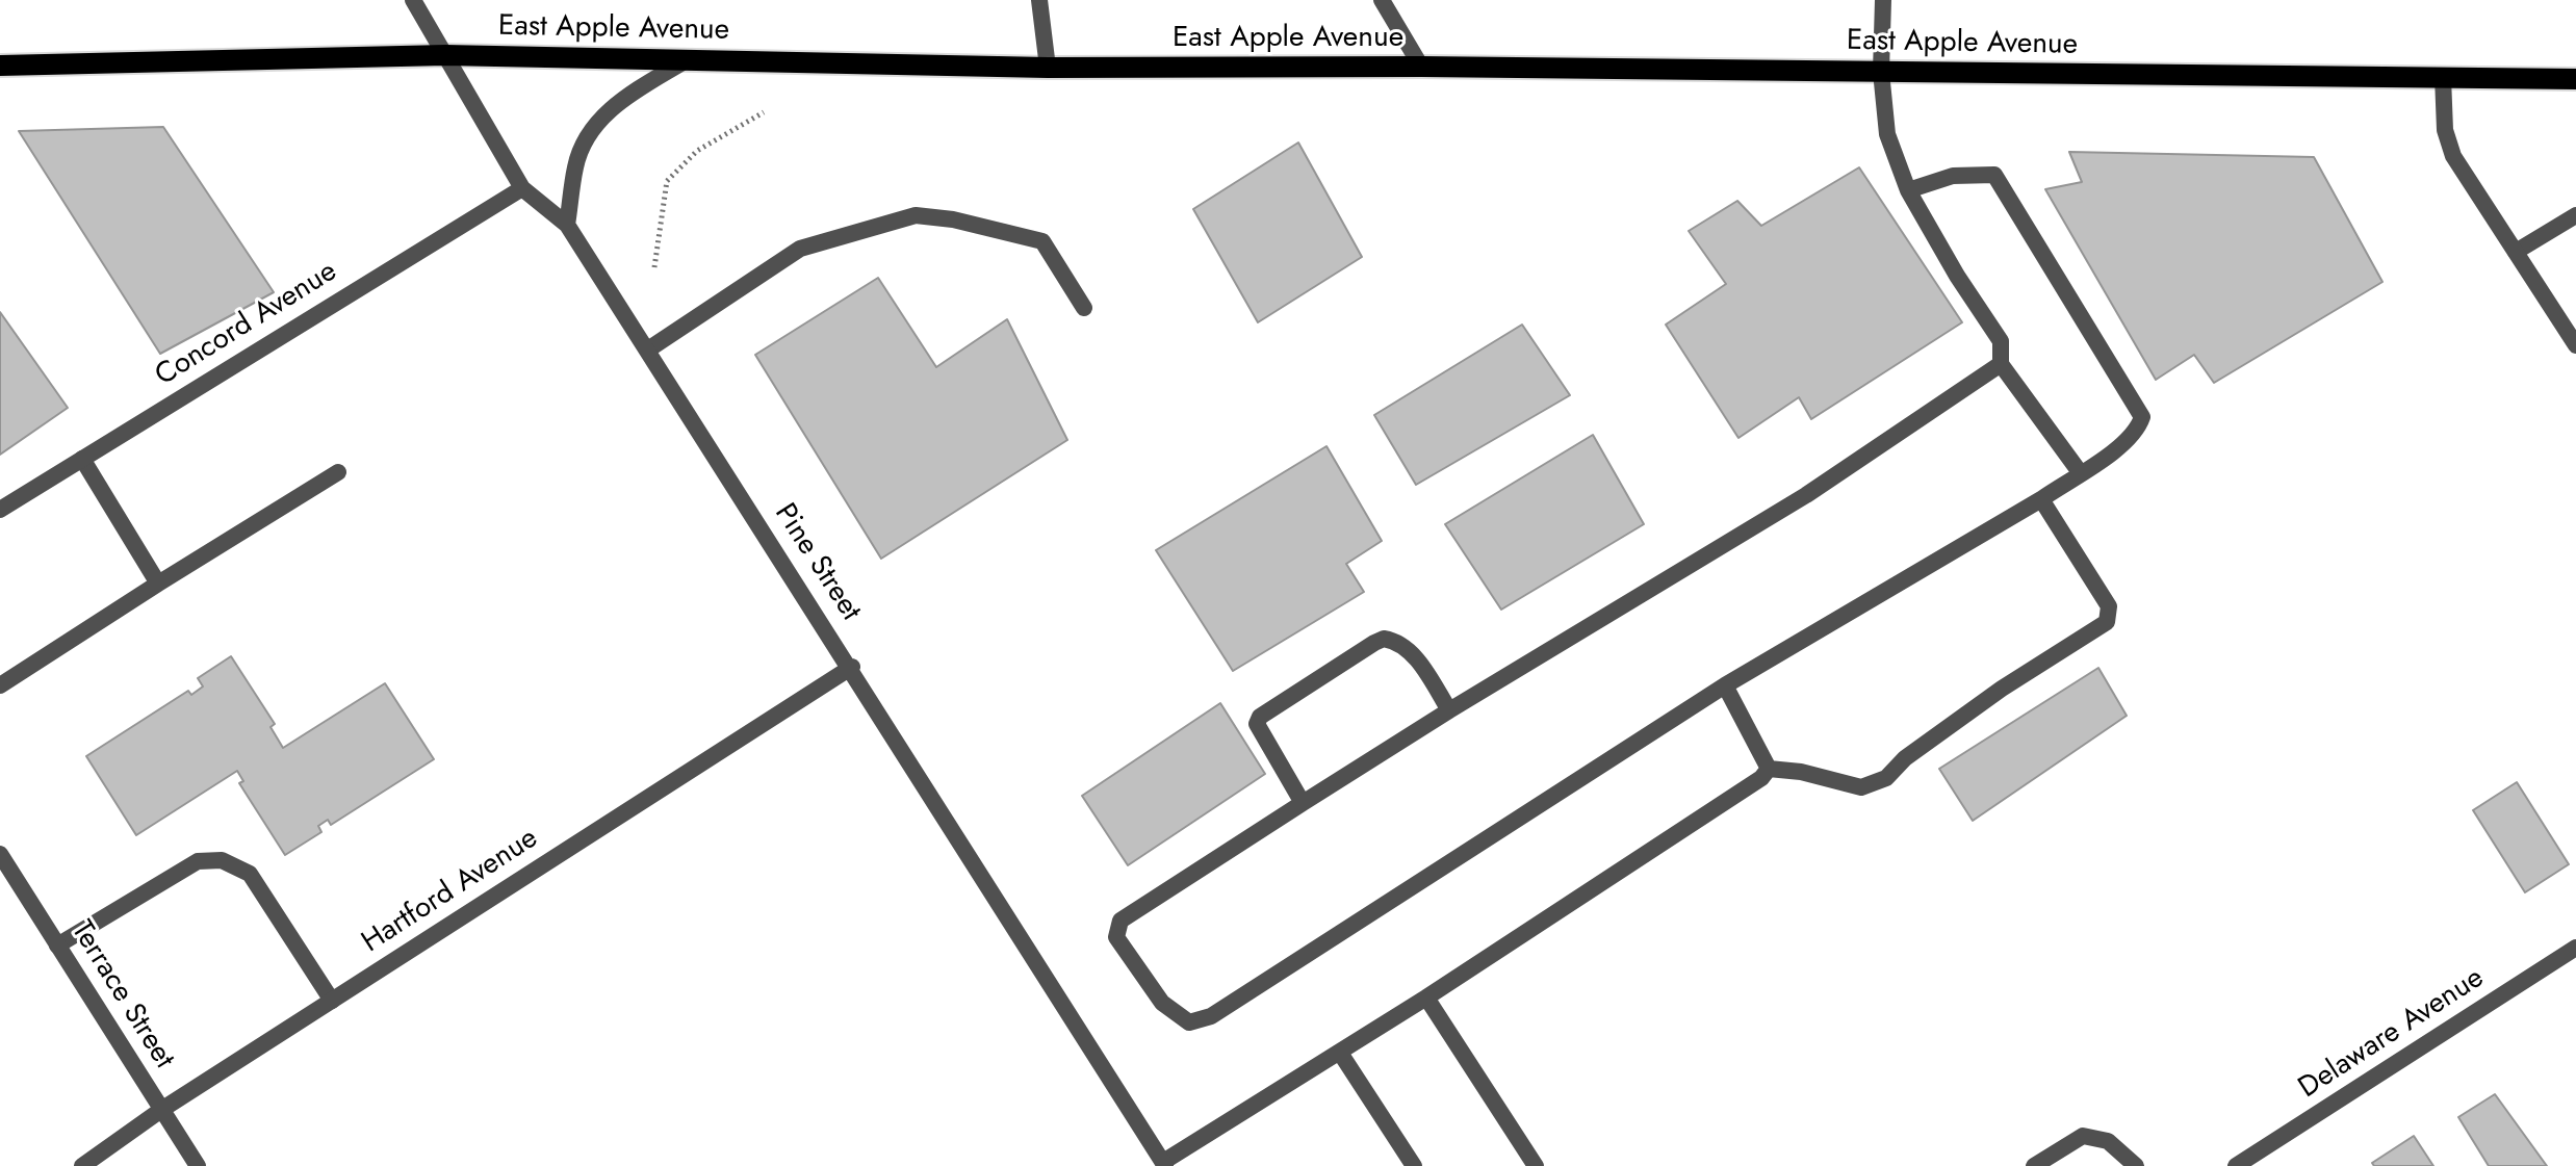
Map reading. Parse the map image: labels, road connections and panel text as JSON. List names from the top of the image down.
{
  "streets": {
    "main road": ["East Apple Avenue"],
    "street": [
      "Concord Avenue",
      "Pine Street",
      "Hartford Avenue",
      "Terrace Street",
      "Delaware Avenue"
    ]
  },
  "crossings": [
    ["East Apple Avenue", "Pine Street"],
    ["Concord Avenue", "Pine Street"],
    ["Pine Street", "Hartford Avenue"],
    ["Hartford Avenue", "Terrace Street"]
  ]
}
